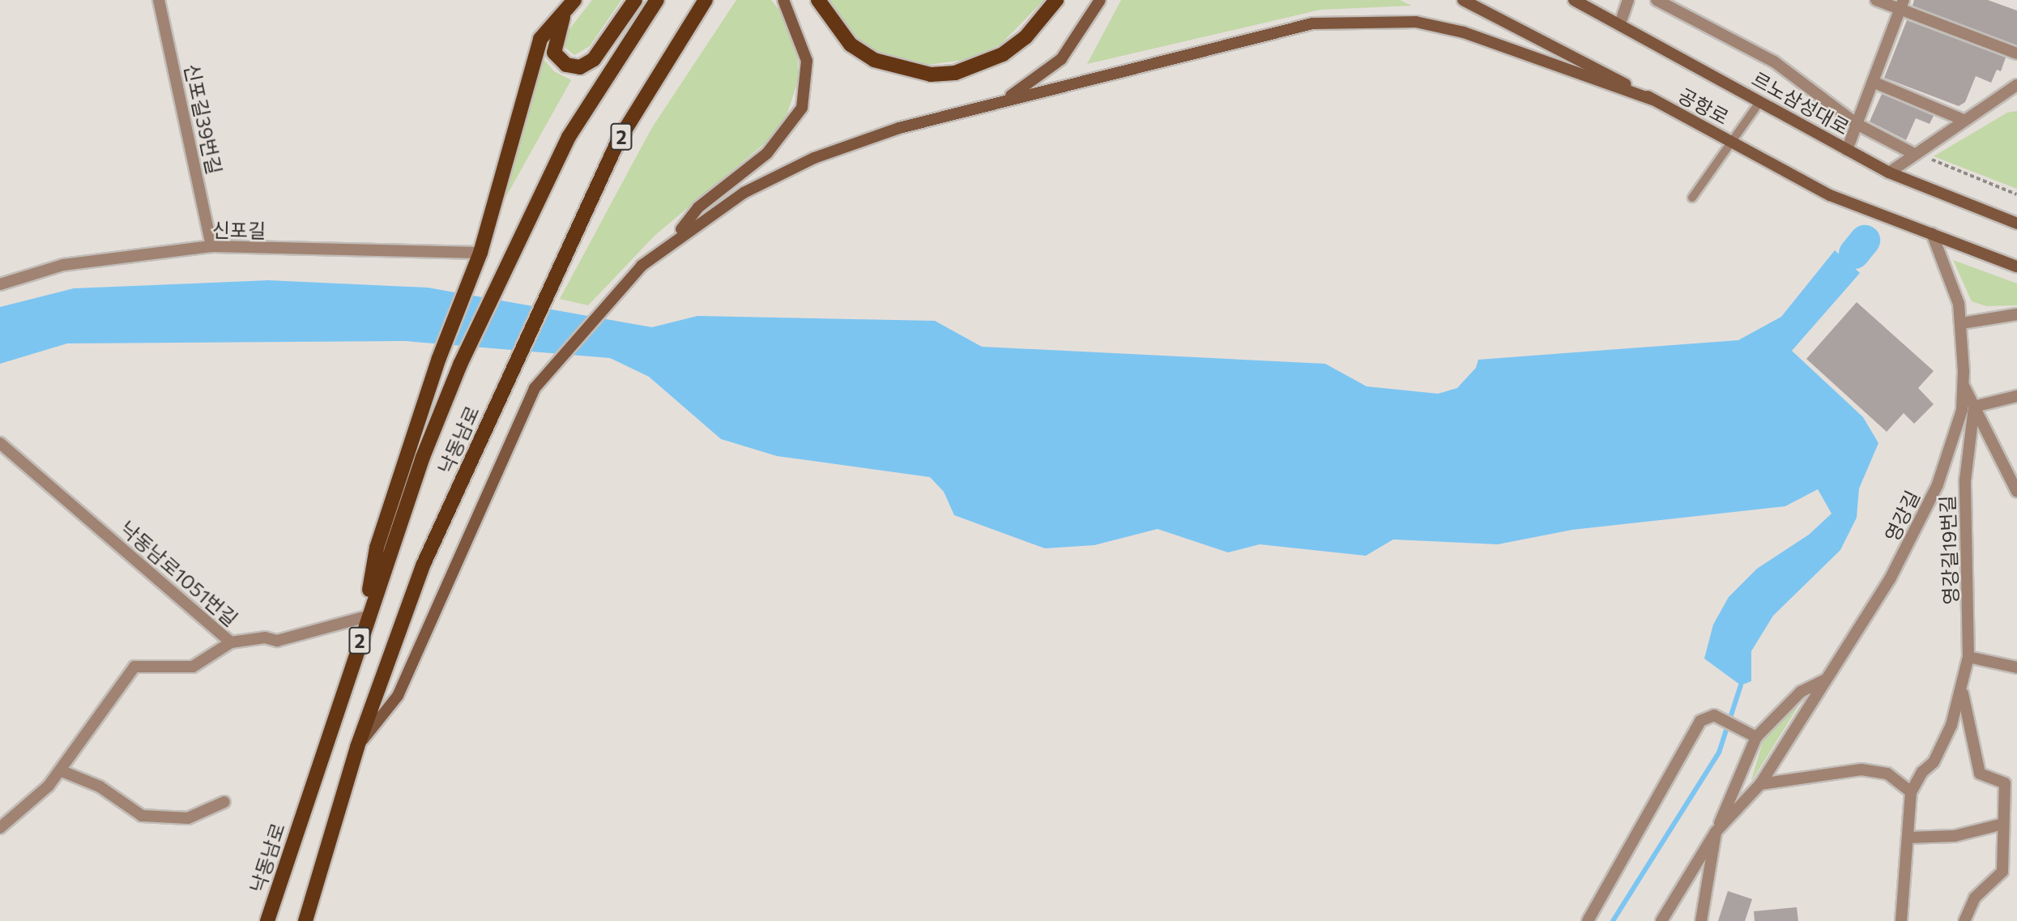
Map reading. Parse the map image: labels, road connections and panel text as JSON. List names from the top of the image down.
{
  "streets": {
    "main road": [
      "르노삼성대로",
      "공항로",
      "2",
      "낙동남로"
    ],
    "street": [
      "신포길39번길",
      "신포길",
      "영강길",
      "영강길19번길",
      "낙동남로1051번길"
    ]
  },
  "crossings": [
    ["공항로", "영강길"],
    ["신포길39번길", "신포길"]
  ]
}
